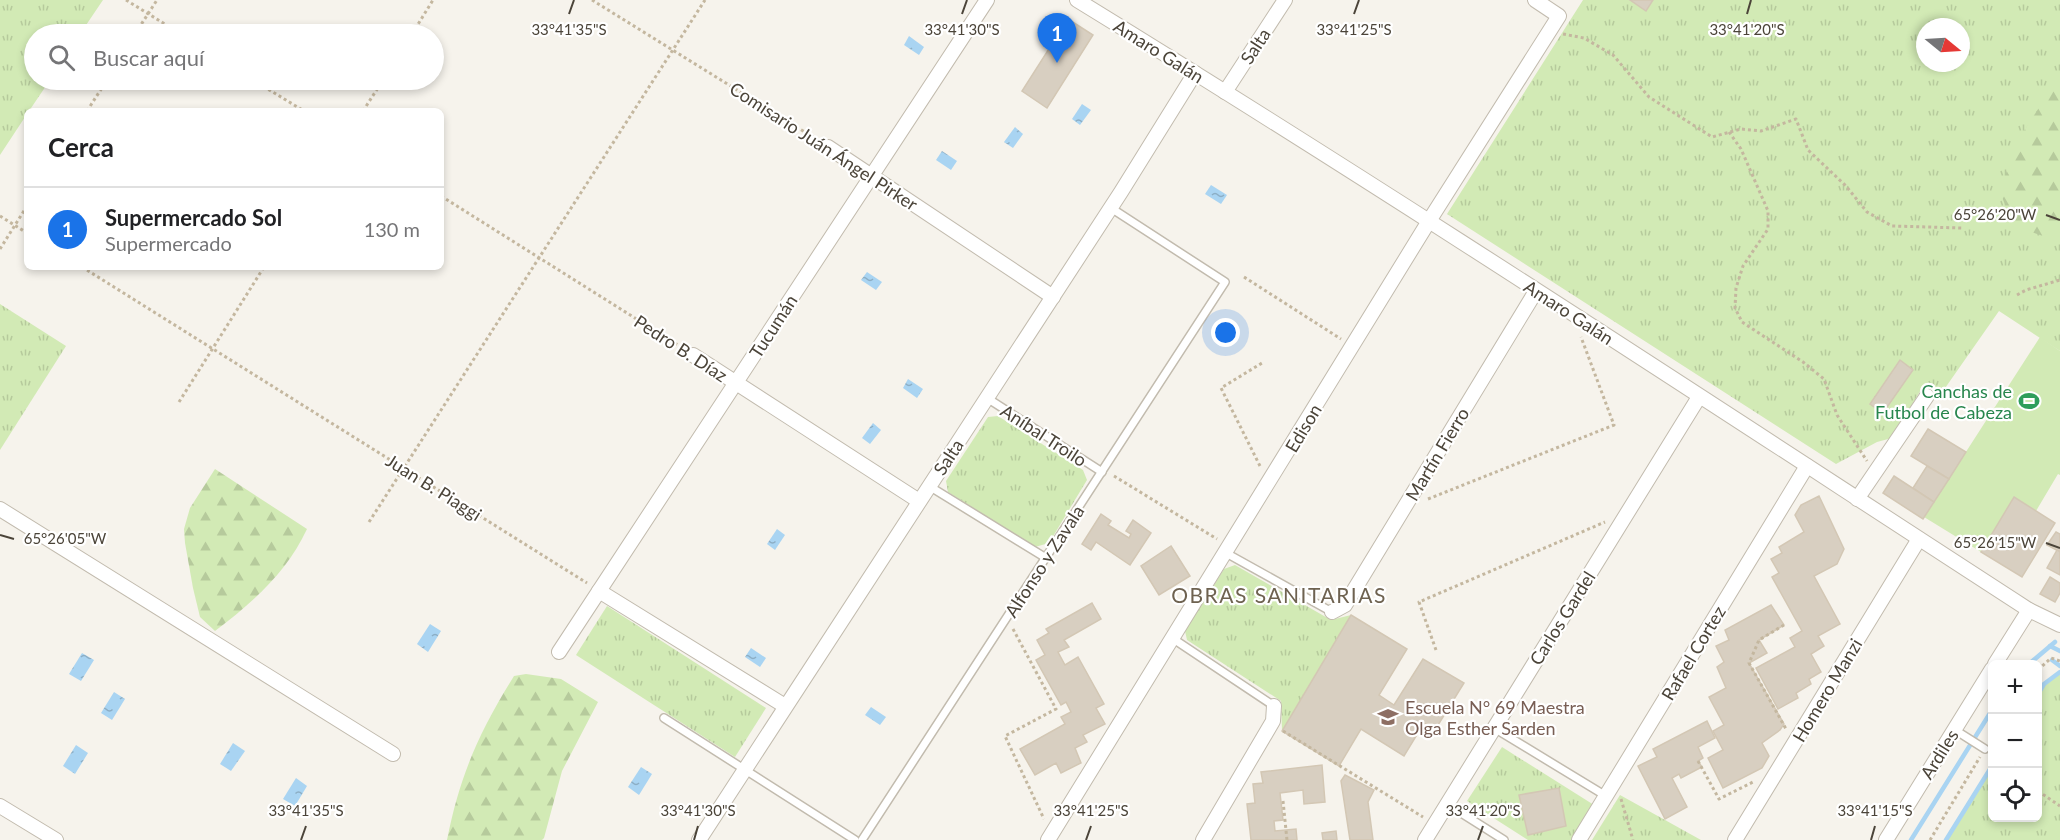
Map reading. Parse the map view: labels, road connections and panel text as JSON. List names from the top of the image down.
{
  "streets": {
    "street": [
      "Salta",
      "Amaro Galán",
      "Comisario Juán Ángel Pirker",
      "Tucumán",
      "Pedro B. Díaz",
      "Edison",
      "Martín Fierro",
      "Carlos Gardel",
      "Rafael Cortez",
      "Homero Manzi",
      "Ardiles"
    ],
    "lane": ["Aníbal Troilo", "Alfonso y Zavala"],
    "path": ["Juan B. Piaggi"]
  },
  "crossings": [
    ["Salta", "Amaro Galán"],
    ["Salta", "Comisario Juán Ángel Pirker"],
    ["Salta", "Pedro B. Díaz"],
    ["Salta", "Aníbal Troilo"],
    ["Salta", "Alfonso y Zavala"],
    ["Amaro Galán", "Edison"],
    ["Amaro Galán", "Martín Fierro"],
    ["Amaro Galán", "Carlos Gardel"],
    ["Amaro Galán", "Rafael Cortez"],
    ["Amaro Galán", "Homero Manzi"],
    ["Comisario Juán Ángel Pirker", "Tucumán"],
    ["Tucumán", "Pedro B. Díaz"],
    ["Tucumán", "Juan B. Piaggi"],
    ["Aníbal Troilo", "Alfonso y Zavala"]
  ],
  "districts": ["OBRAS SANITARIAS"],
  "places": {
    "sports": ["Canchas de Futbol de Cabeza"],
    "school or university": ["Escuela N° 69 Maestra Olga Esther Sarden"]
  },
  "north": "right",
  "page": {
    "pins": "1",
    "search": "Buscar aquí",
    "heading": "Cerca",
    "list": [
      {
        "mark": "1",
        "name": "Supermercado Sol",
        "note": "Supermercado",
        "value": "130 m"
      }
    ],
    "map_buttons": ["+", "−"]
  },
  "coordinates": [
    "33°41'35\"S",
    "33°41'30\"S",
    "33°41'25\"S",
    "33°41'20\"S",
    "65°26'20\"W",
    "65°26'05\"W",
    "65°26'15\"W",
    "33°41'15\"S"
  ]
}
